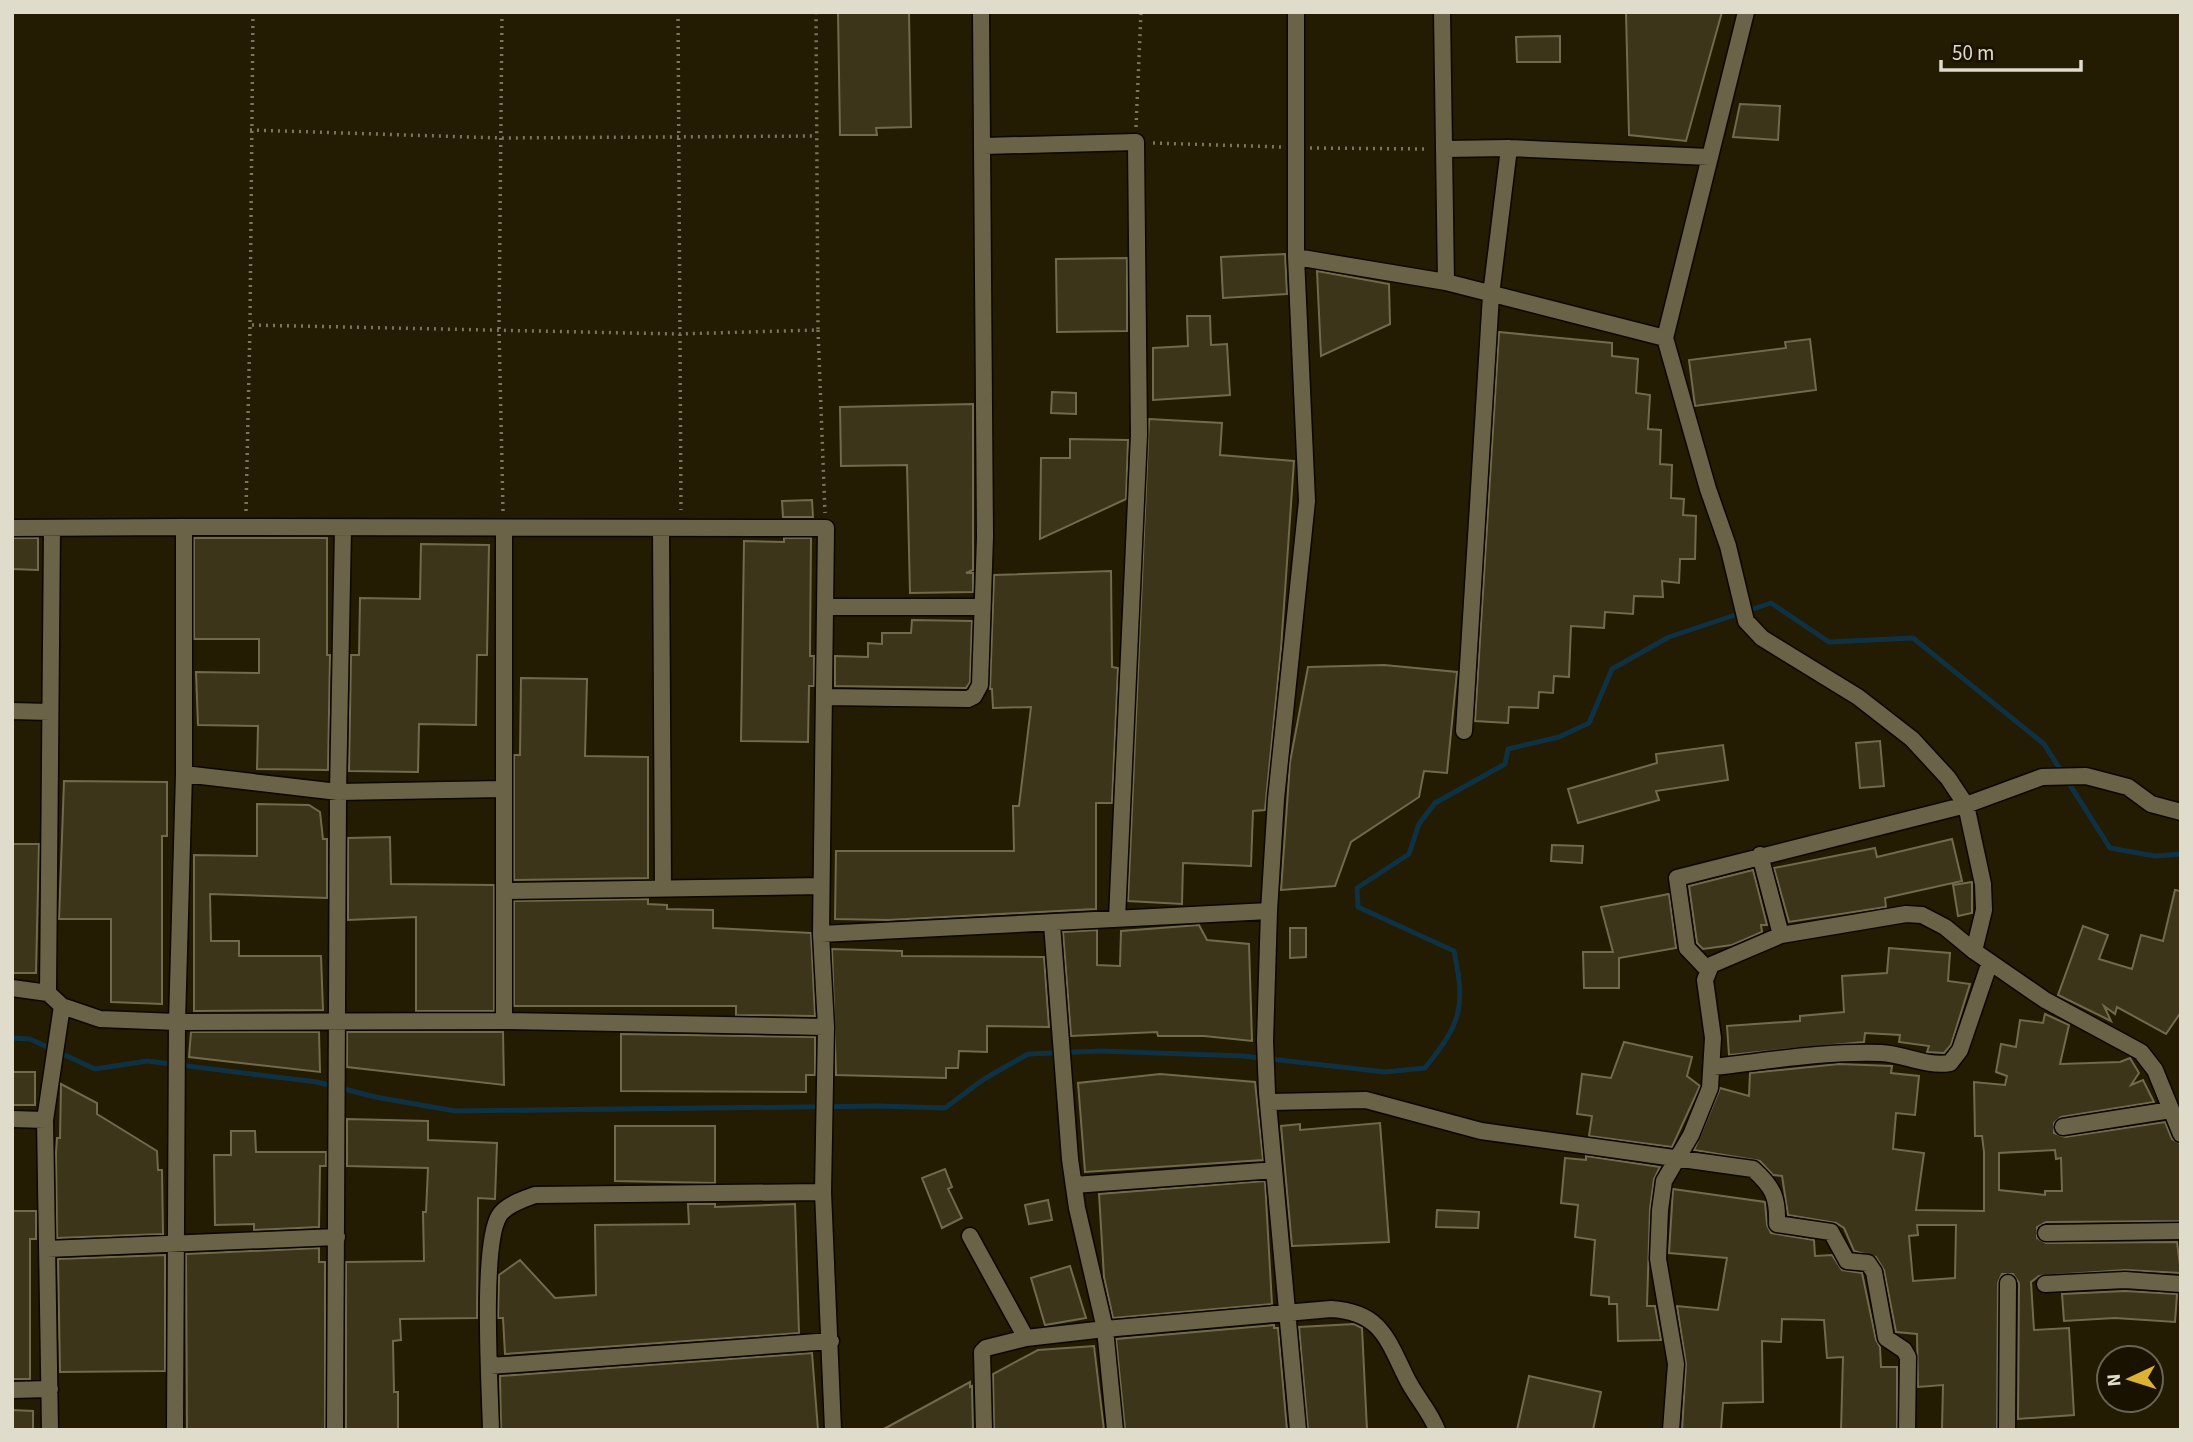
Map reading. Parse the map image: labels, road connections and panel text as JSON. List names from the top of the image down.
{
  "scale_bar": "50 m",
  "north": "left"
}
